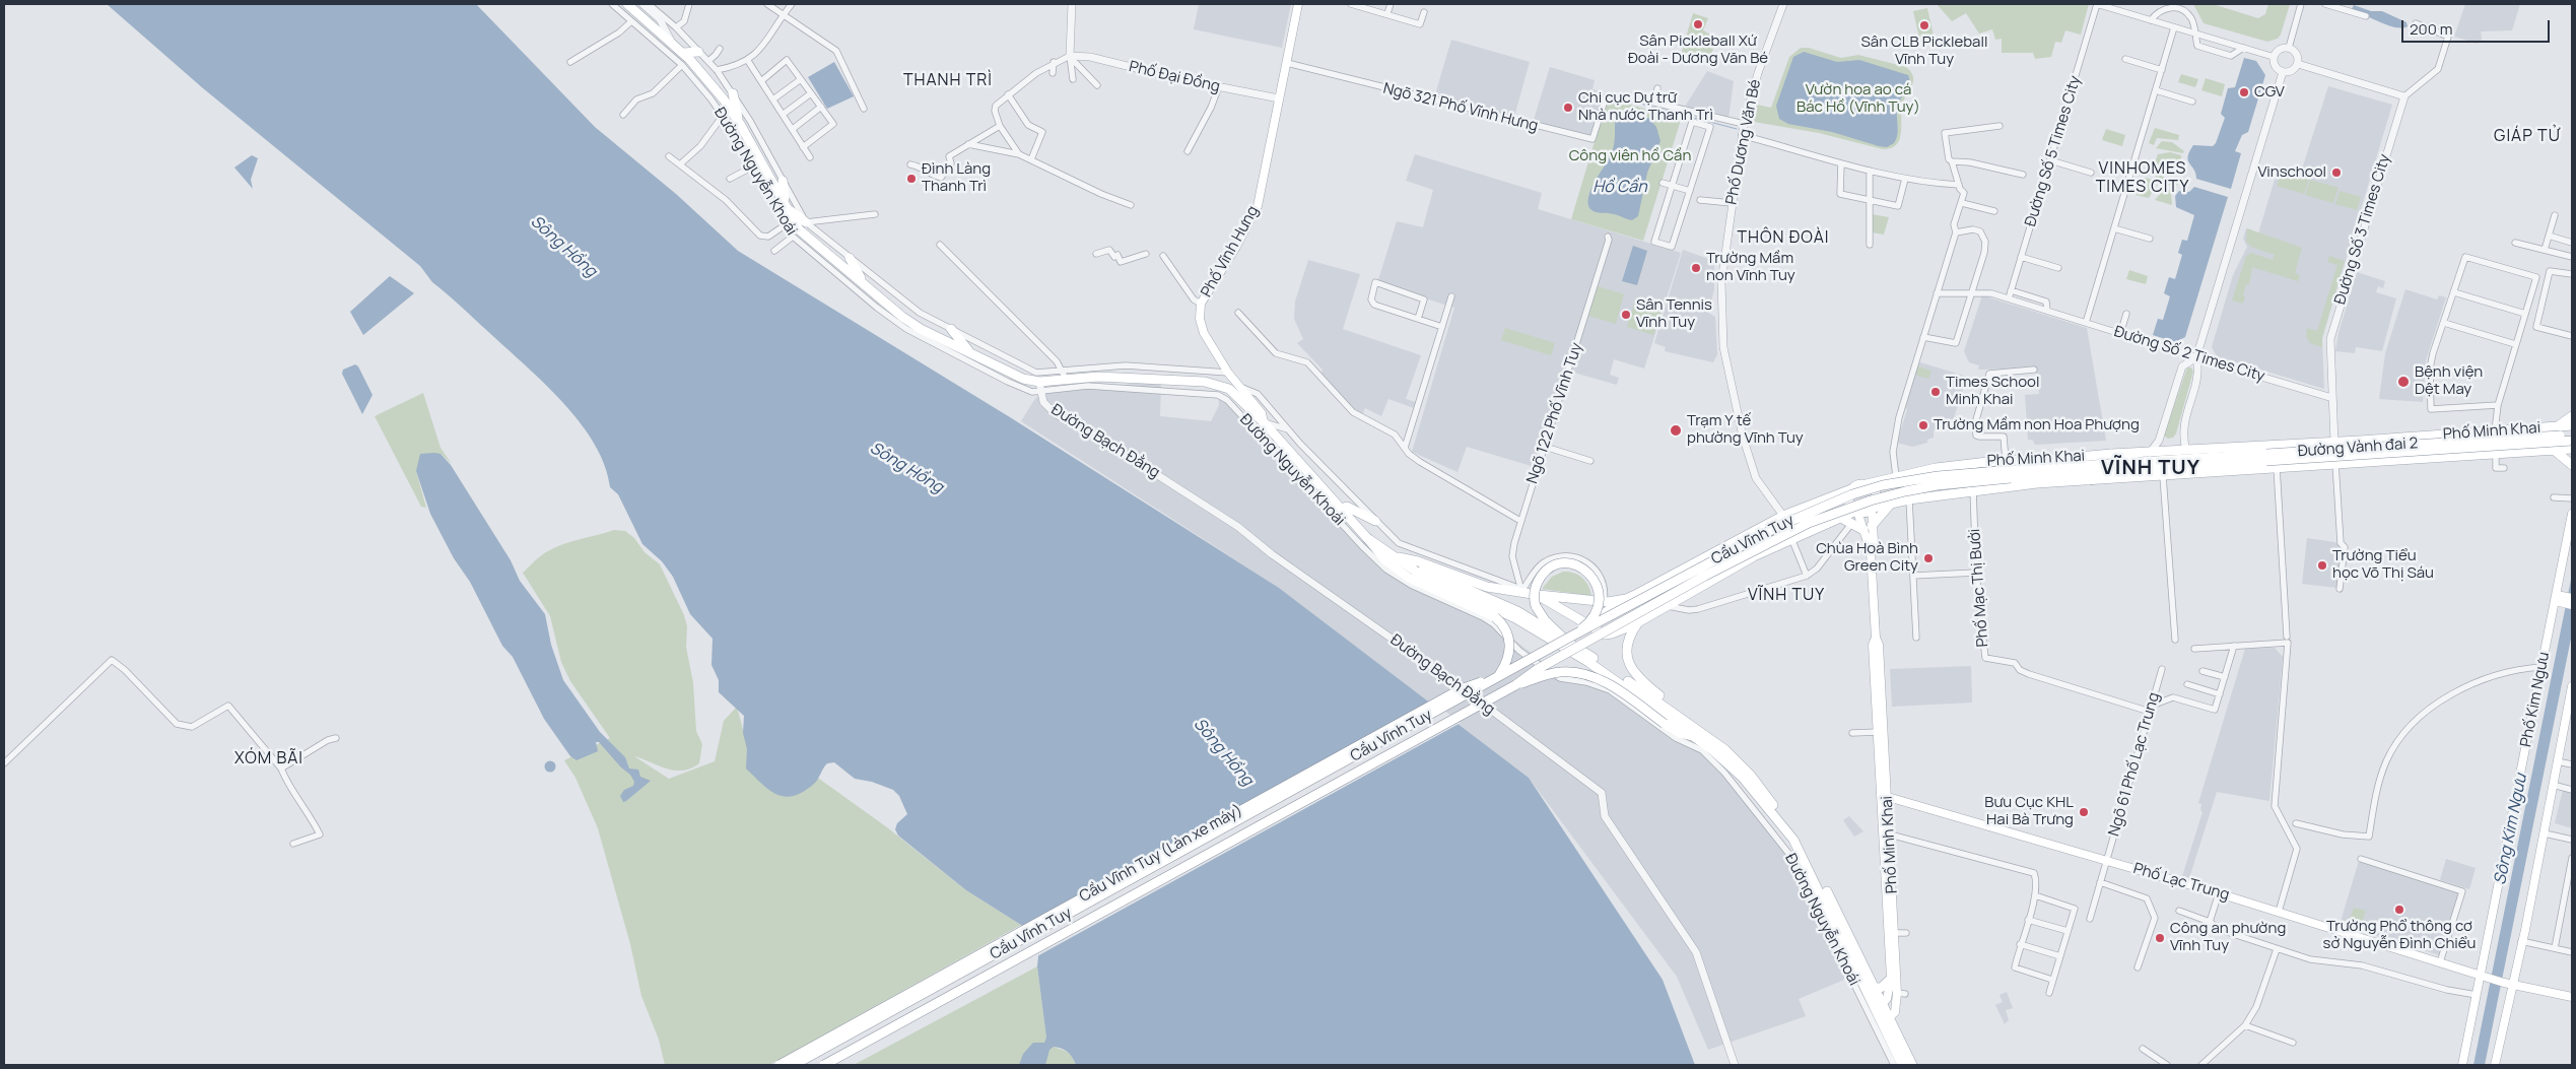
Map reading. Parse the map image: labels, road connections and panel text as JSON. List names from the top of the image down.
{
  "streets": {
    "main road": [
      "Đường Nguyễn Khoái",
      "Phố Vĩnh Hưng",
      "Phố Minh Khai",
      "Đường Vành đai 2",
      "Cầu Vĩnh Tuy",
      "Phố Kim Ngưu",
      "Cầu Vĩnh Tuy (Làn xe máy)",
      "Phố Lạc Trung"
    ],
    "street": [
      "Phố Đại Đồng",
      "Ngõ 321 Phố Vĩnh Hưng",
      "Phố Dương Văn Bé",
      "Đường Số 5 Times City",
      "Đường Số 3 Times City",
      "Đường Số 2 Times City",
      "Ngõ 122 Phố Vĩnh Tuy",
      "Đường Bạch Đằng",
      "Phố Mạc Thị Bưởi",
      "Ngõ 61 Phố Lạc Trung"
    ]
  },
  "crossings": [
    ["Phố Đại Đồng", "Phố Vĩnh Hưng"],
    ["Ngõ 321 Phố Vĩnh Hưng", "Phố Vĩnh Hưng"],
    ["Đường Số 5 Times City", "Đường Số 2 Times City"],
    ["Đường Nguyễn Khoái", "Phố Vĩnh Hưng"],
    ["Đường Nguyễn Khoái", "Ngõ 122 Phố Vĩnh Tuy"],
    ["Đường Nguyễn Khoái", "Phố Minh Khai"],
    ["Đường Nguyễn Khoái", "Đường Bạch Đằng"],
    ["Đường Nguyễn Khoái", "Cầu Vĩnh Tuy"],
    ["Đường Số 3 Times City", "Đường Số 2 Times City"],
    ["Đường Số 3 Times City", "Phố Minh Khai"],
    ["Phố Minh Khai", "Phố Mạc Thị Bưởi"],
    ["Phố Minh Khai", "Phố Lạc Trung"],
    ["Cầu Vĩnh Tuy", "Cầu Vĩnh Tuy (Làn xe máy)"],
    ["Phố Mạc Thị Bưởi", "Ngõ 61 Phố Lạc Trung"],
    ["Phố Kim Ngưu", "Phố Lạc Trung"],
    ["Ngõ 61 Phố Lạc Trung", "Phố Lạc Trung"]
  ],
  "districts": [
    "THANH TRÌ",
    "GIÁP TỬ",
    "VINHOMES TIMES CITY",
    "THÔN ĐOÀI",
    "VĨNH TUY",
    "VĨNH TUY",
    "XÓM BÃI"
  ],
  "water": ["Hồ Cần", "Sông Hồng", "Sông Kim Ngưu"],
  "parks": ["Vườn hoa ao cá Bác Hồ (Vĩnh Tuy)", "Công viên hồ Cần"],
  "places": [
    "Sân Pickleball Xứ Đoài - Dương Văn Bé",
    "Sân CLB Pickleball Vĩnh Tuy",
    "CGV",
    "Chi cục Dự trữ Nhà nước Thanh Trì",
    "Vinschool",
    "Đình Làng Thanh Trì",
    "Trường Mầm non Vĩnh Tuy",
    "Sân Tennis Vĩnh Tuy",
    "Bệnh viện Dệt May",
    "Times School Minh Khai",
    "Trường Mầm non Hoa Phượng",
    "Trạm Y tế phường Vĩnh Tuy",
    "Chùa Hoà Bình Green City",
    "Trường Tiểu học Võ Thị Sáu",
    "Bưu Cục KHL Hai Bà Trưng",
    "Trường Phổ thông cơ sở Nguyễn Đình Chiểu",
    "Công an phường Vĩnh Tuy"
  ],
  "scale_bar": "200 m"
}
